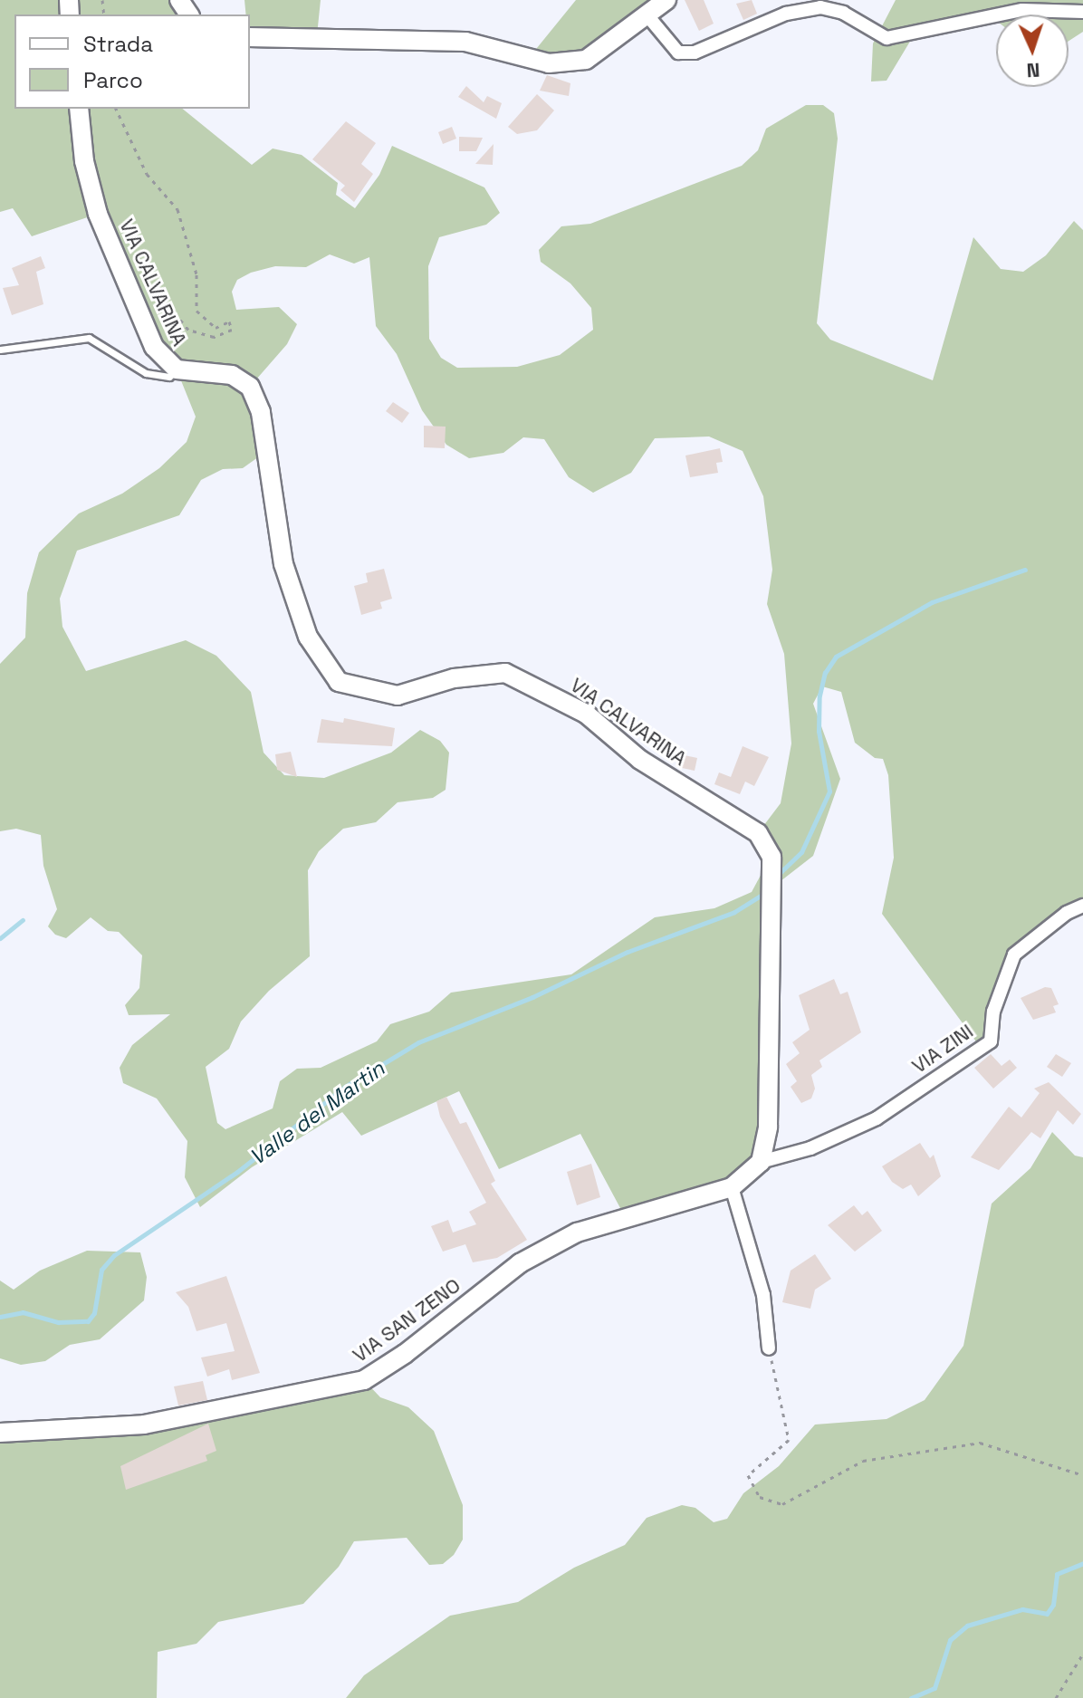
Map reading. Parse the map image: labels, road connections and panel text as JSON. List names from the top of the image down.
{
  "streets": {
    "street": ["VIA CALVARINA", "VIA ZINI", "VIA SAN ZENO"]
  },
  "crossings": [
    ["VIA CALVARINA", "VIA ZINI"]
  ],
  "water": ["Valle del Martin"],
  "legend": ["Strada", "Parco"],
  "north": "bottom"
}
